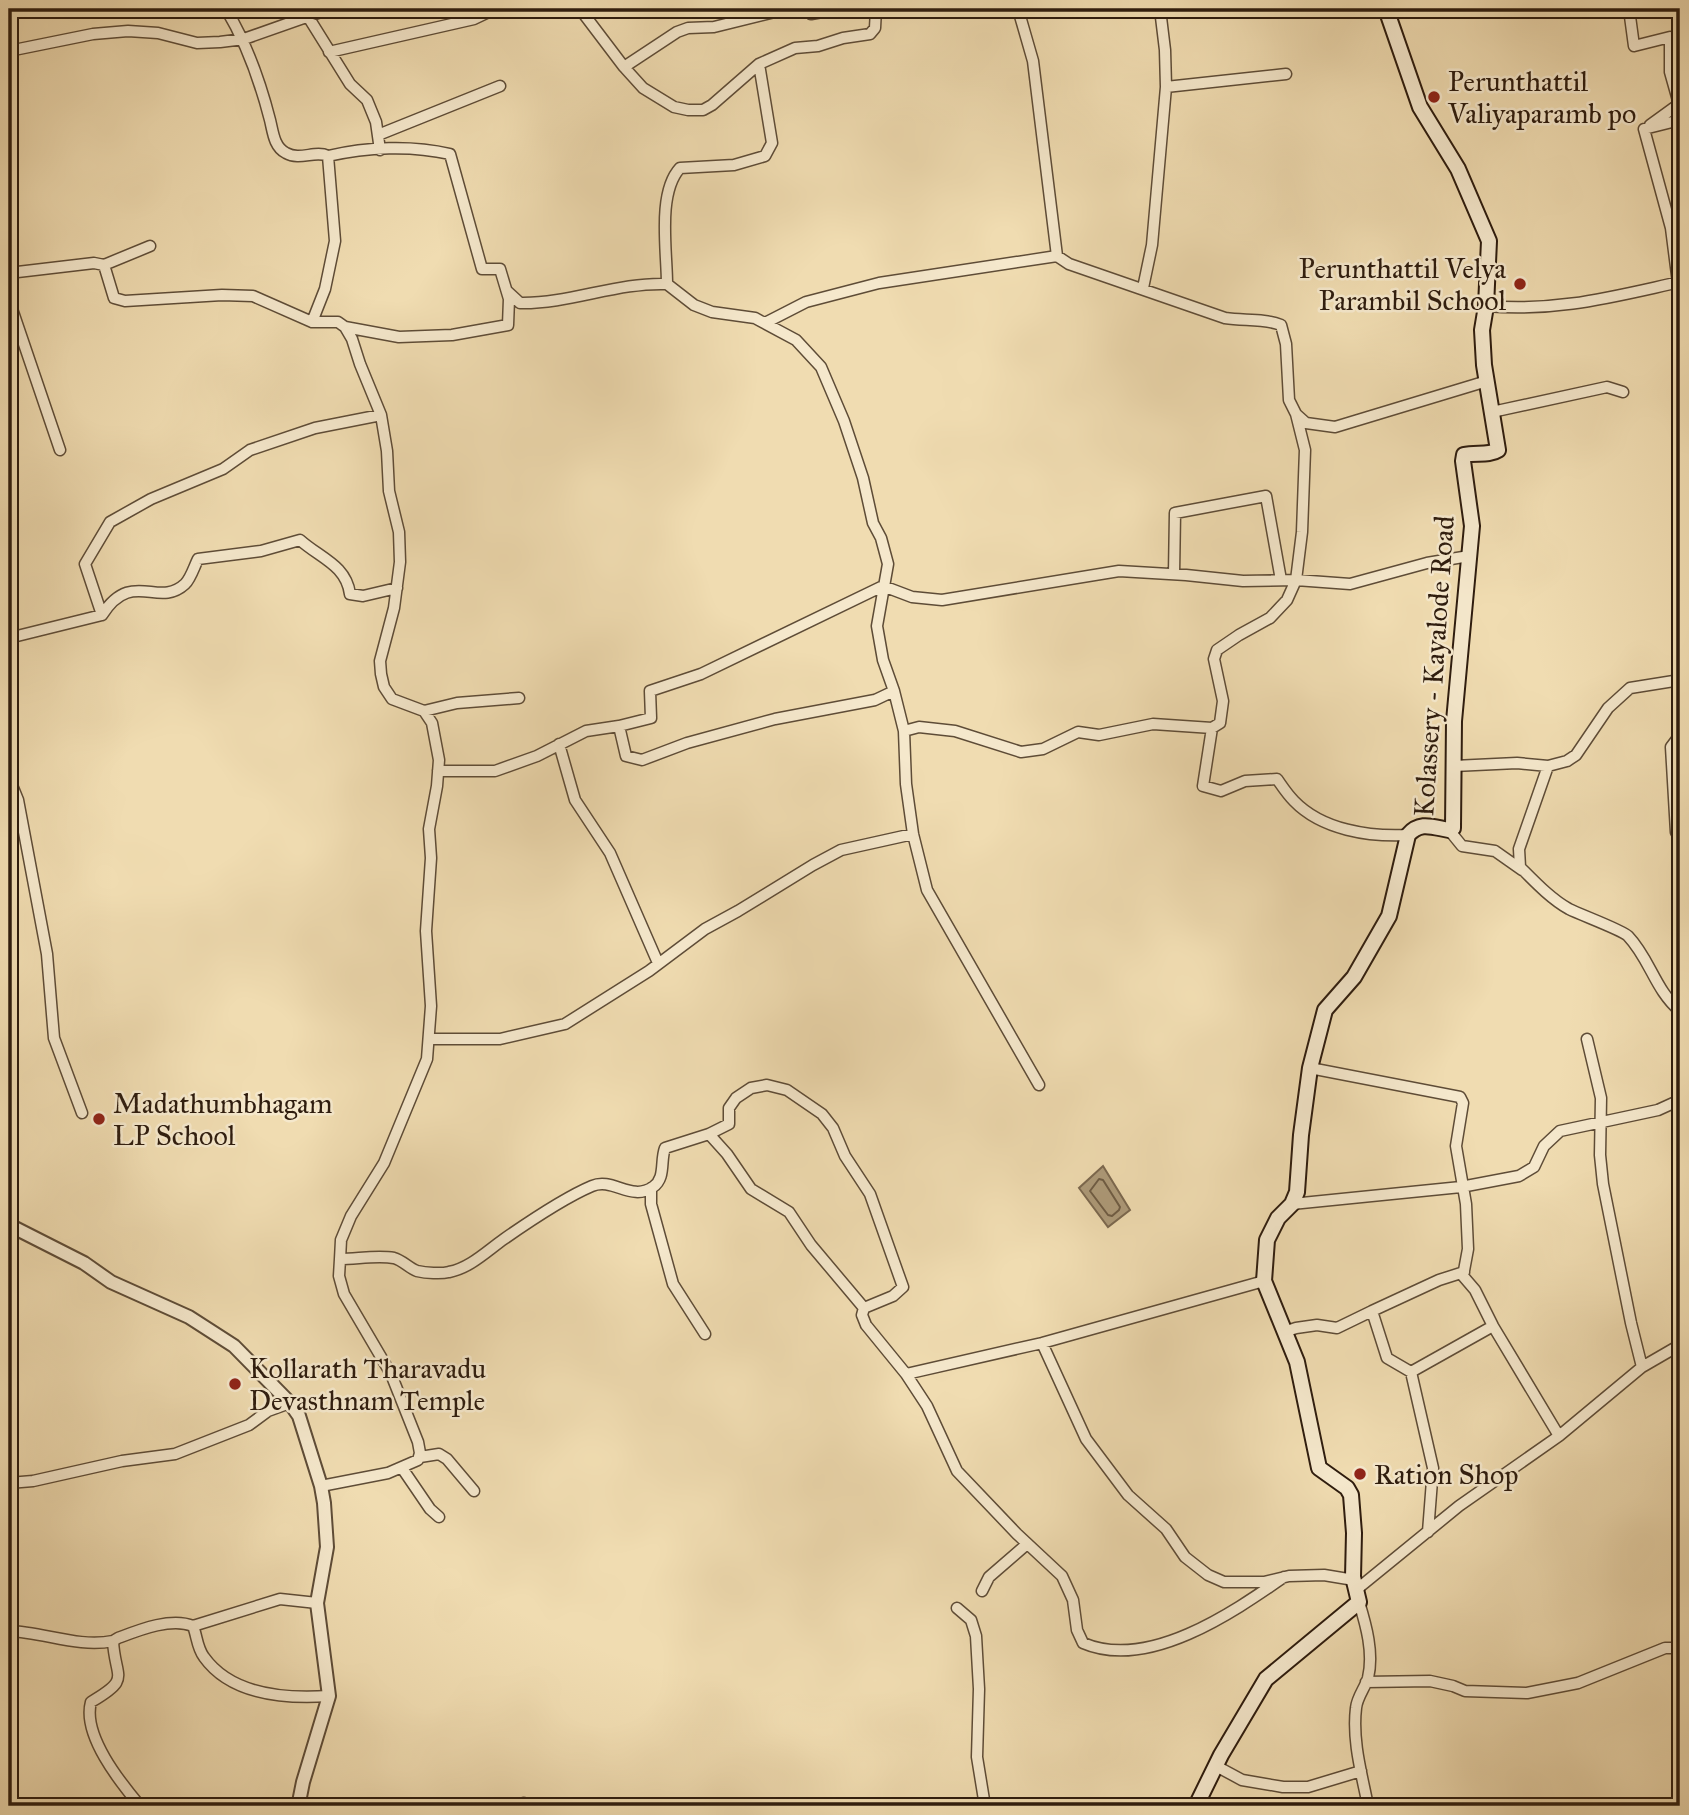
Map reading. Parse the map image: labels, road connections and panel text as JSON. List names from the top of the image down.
{
  "streets": {
    "main road": ["Kolassery - Kayalode Road"]
  },
  "places": [
    "Perunthattil Valiyaparamb po",
    "Perunthattil Velya Parambil School",
    "Madathumbhagam LP School",
    "Kollarath Tharavadu Devasthnam Temple",
    "Ration Shop"
  ]
}
